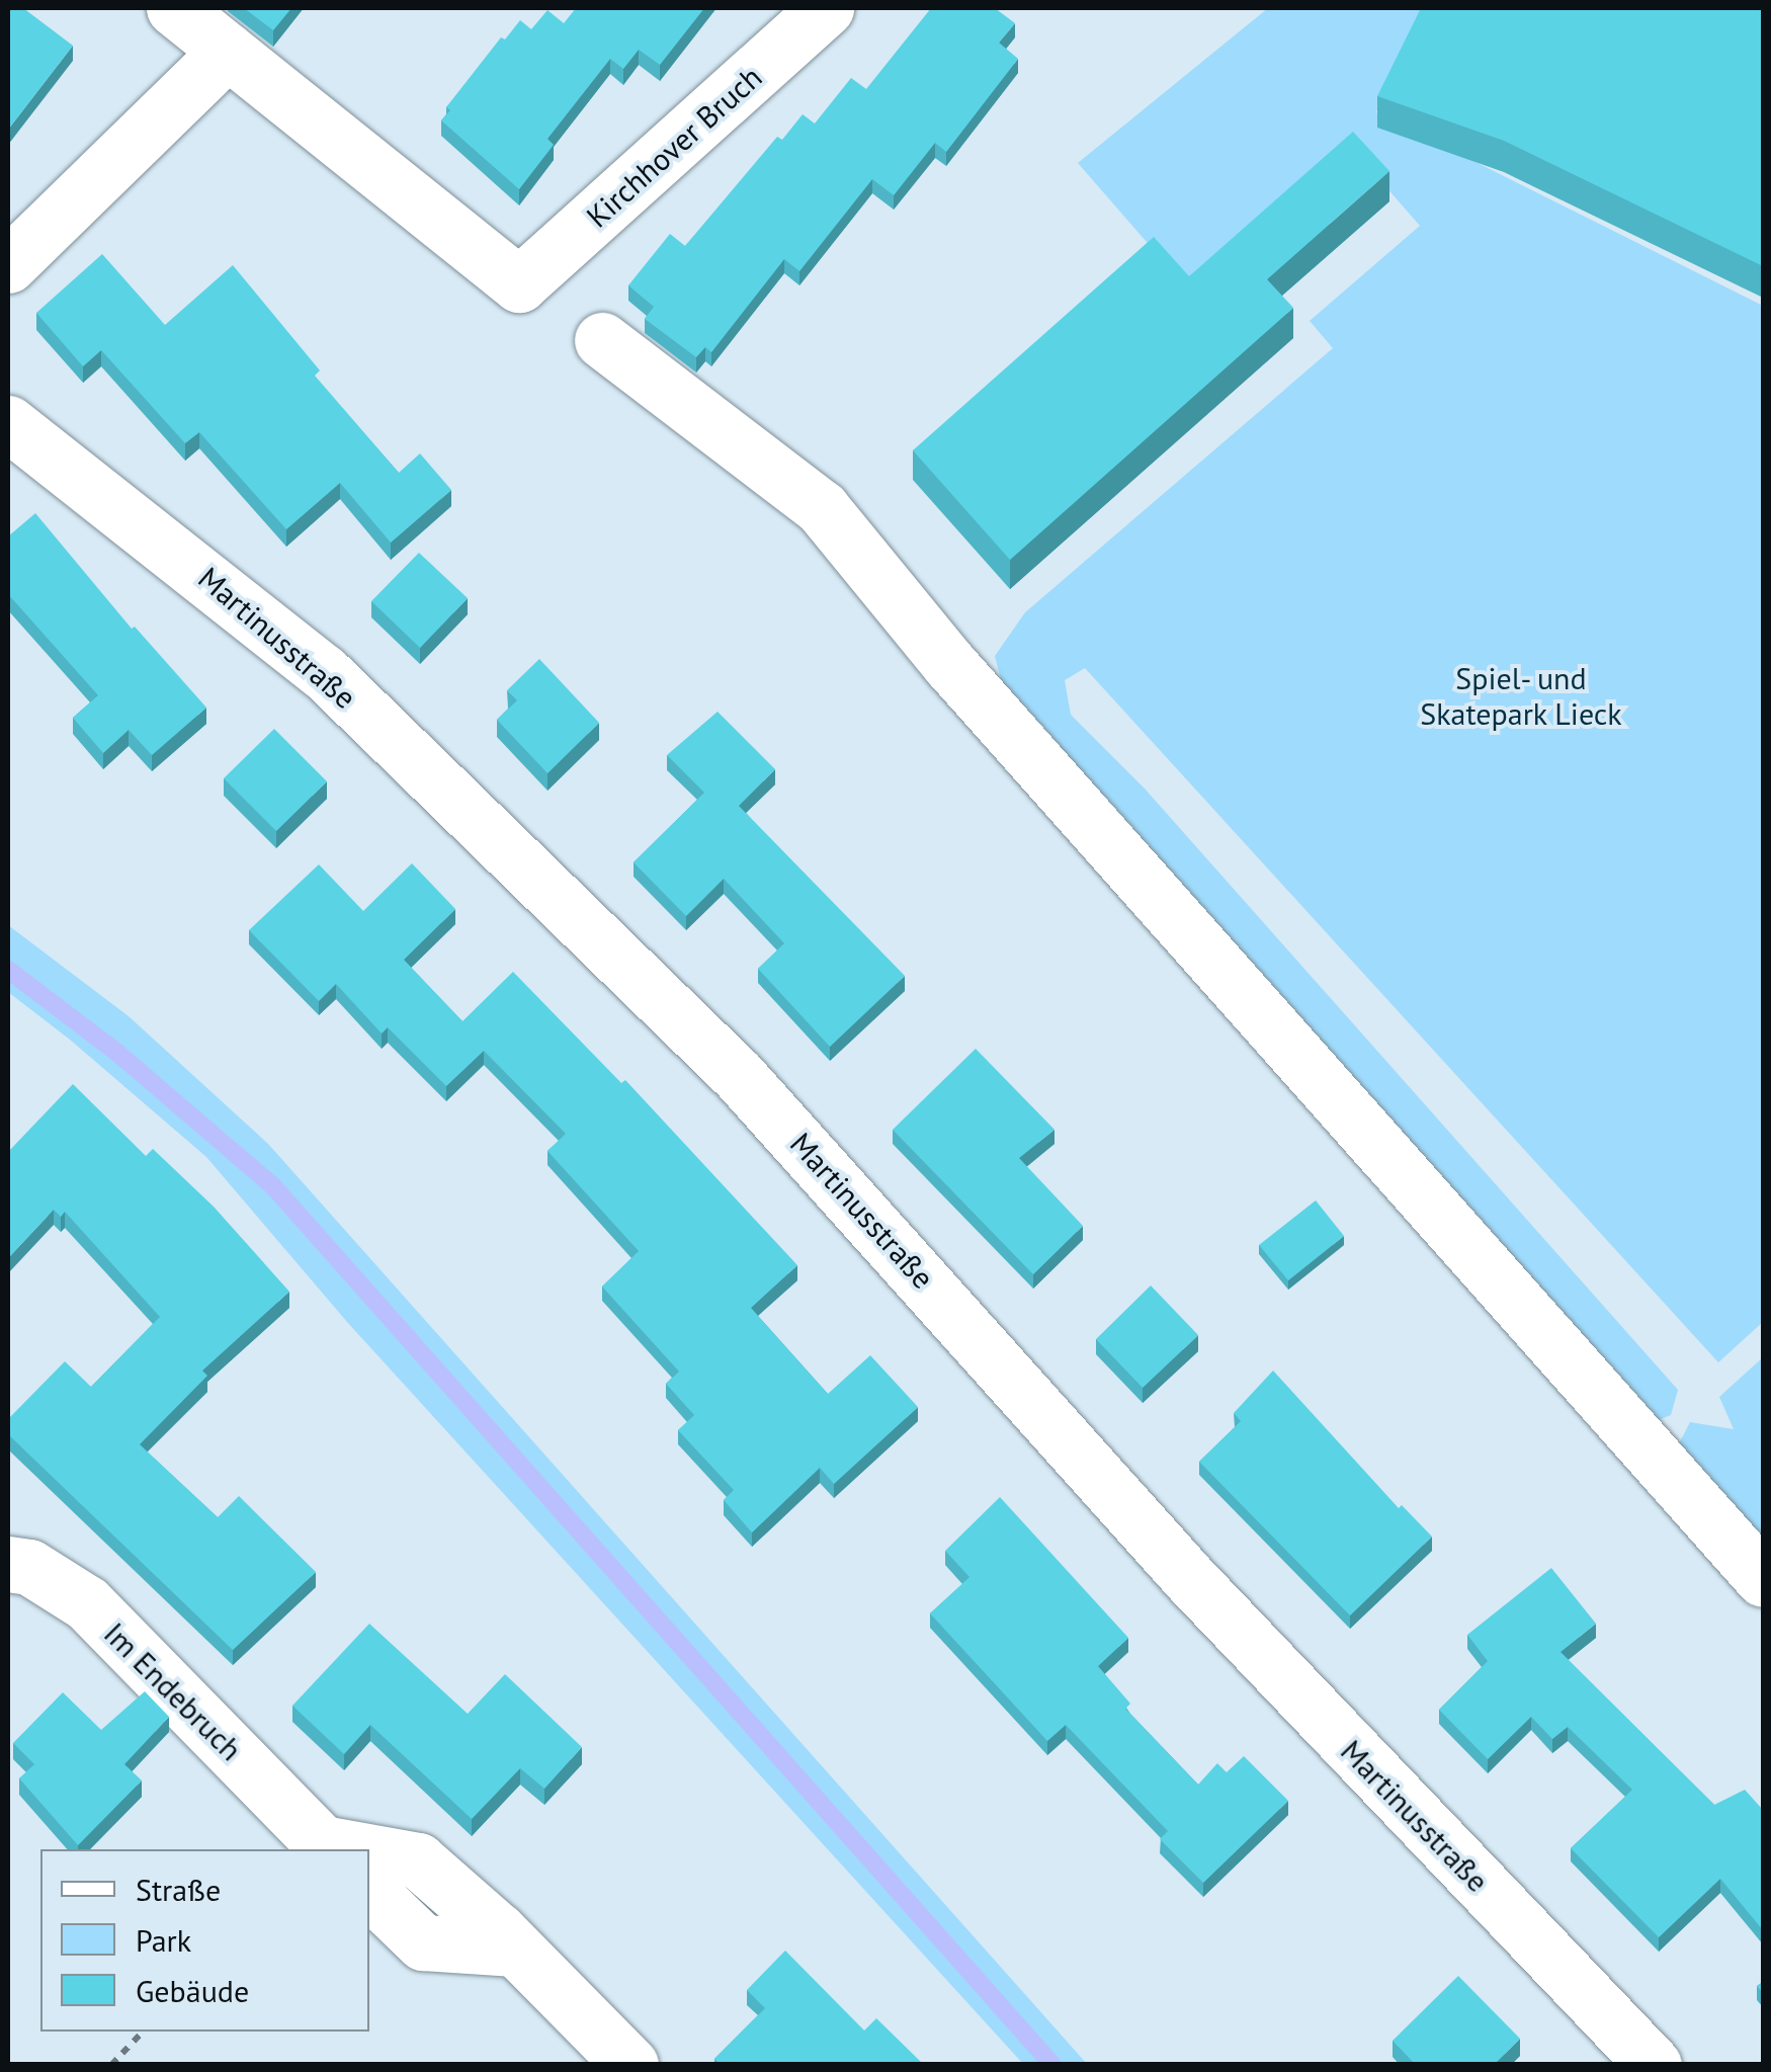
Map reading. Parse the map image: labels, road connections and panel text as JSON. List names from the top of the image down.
{
  "streets": {
    "street": ["Kirchhover Bruch", "Martinusstraße", "Im Endebruch"]
  },
  "parks": ["Spiel- und Skatepark Lieck"],
  "legend": ["Straße", "Park", "Gebäude"]
}
